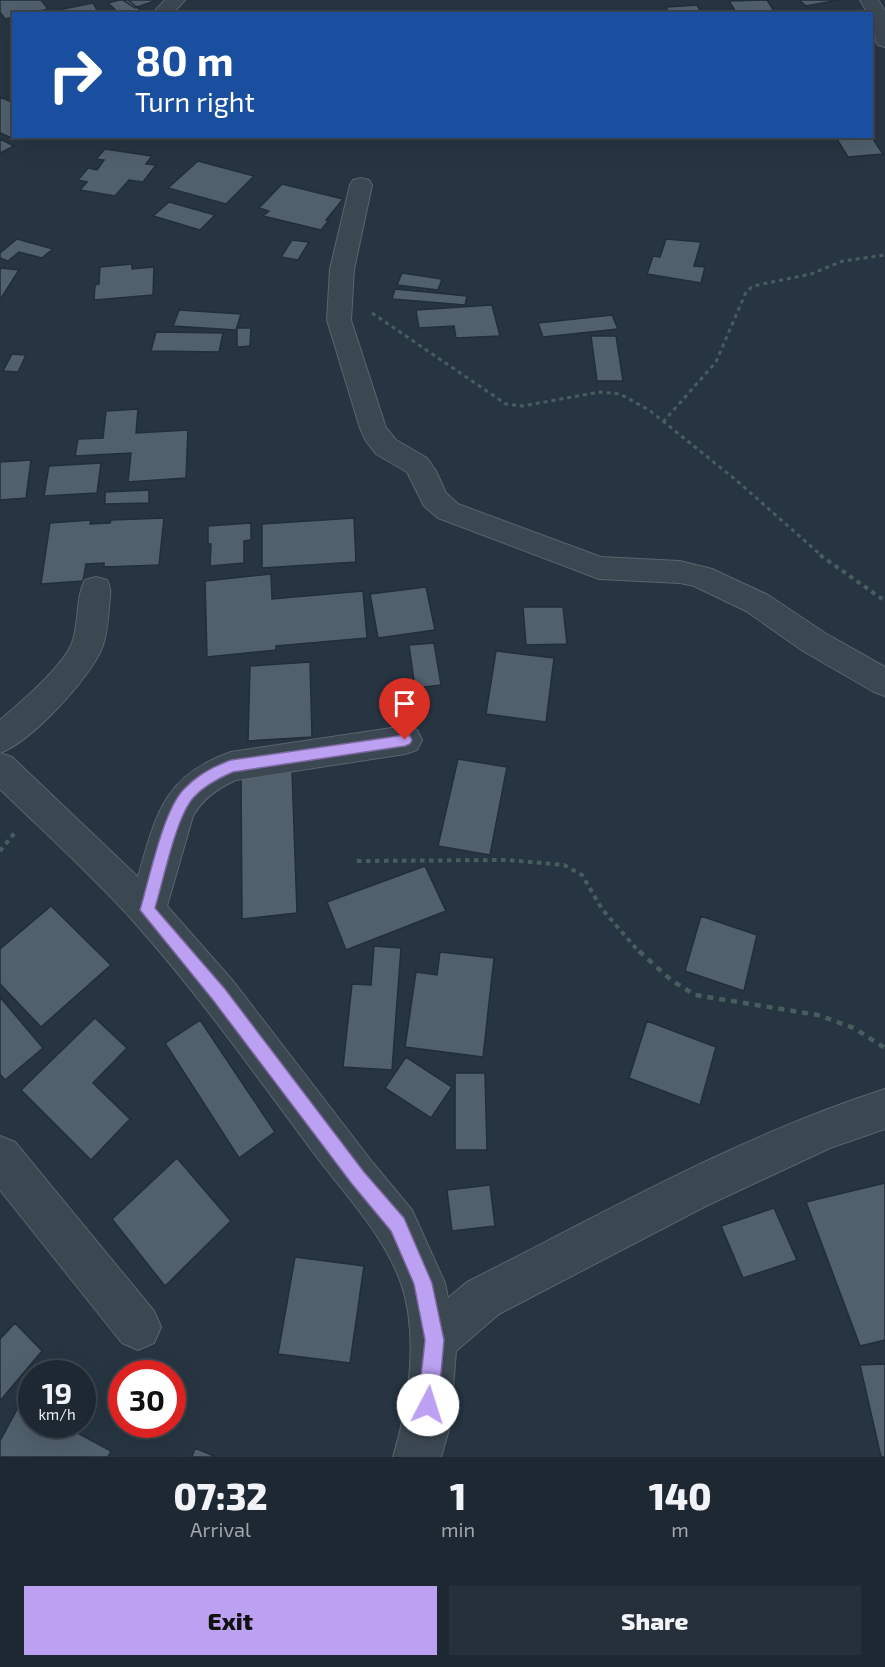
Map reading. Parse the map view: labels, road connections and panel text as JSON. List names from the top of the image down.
{
  "page": {
    "turn": ["80 m", "Turn right"],
    "speed": "19 km/h",
    "limit": "30",
    "eta": [
      "07:32",
      "Arrival",
      "1",
      "min",
      "140",
      "m"
    ],
    "buttons": ["Exit", "Share"]
  }
}
